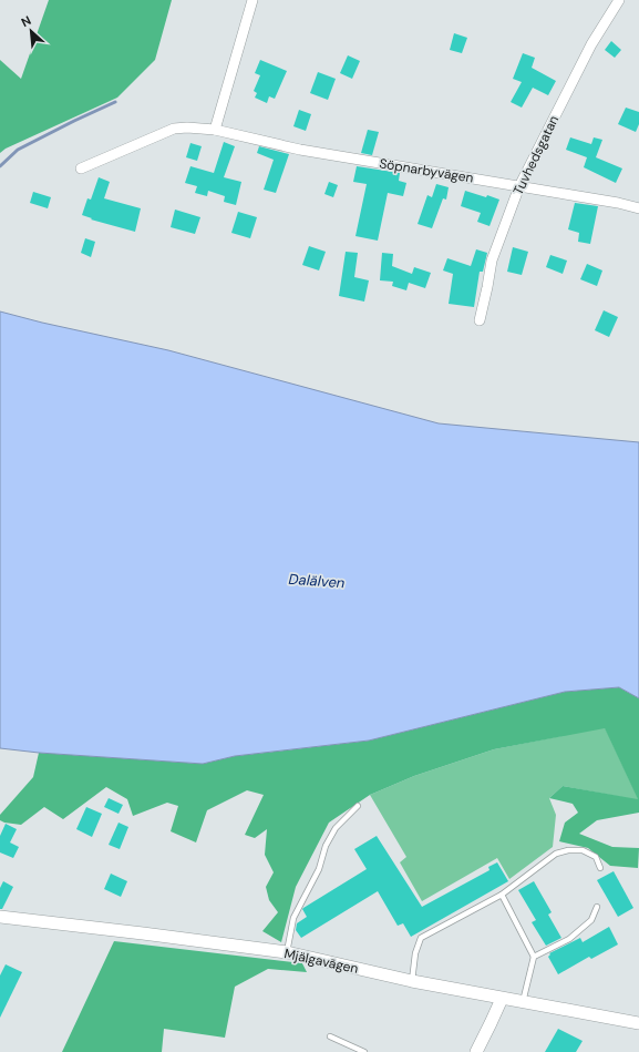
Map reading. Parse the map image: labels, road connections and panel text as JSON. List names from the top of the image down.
{
  "streets": {
    "street": ["Tuvhedsgatan", "Söpnarbyvägen", "Mjälgavägen"]
  },
  "crossings": [
    ["Tuvhedsgatan", "Söpnarbyvägen"]
  ],
  "water": ["Dalälven"],
  "north": "top left"
}
